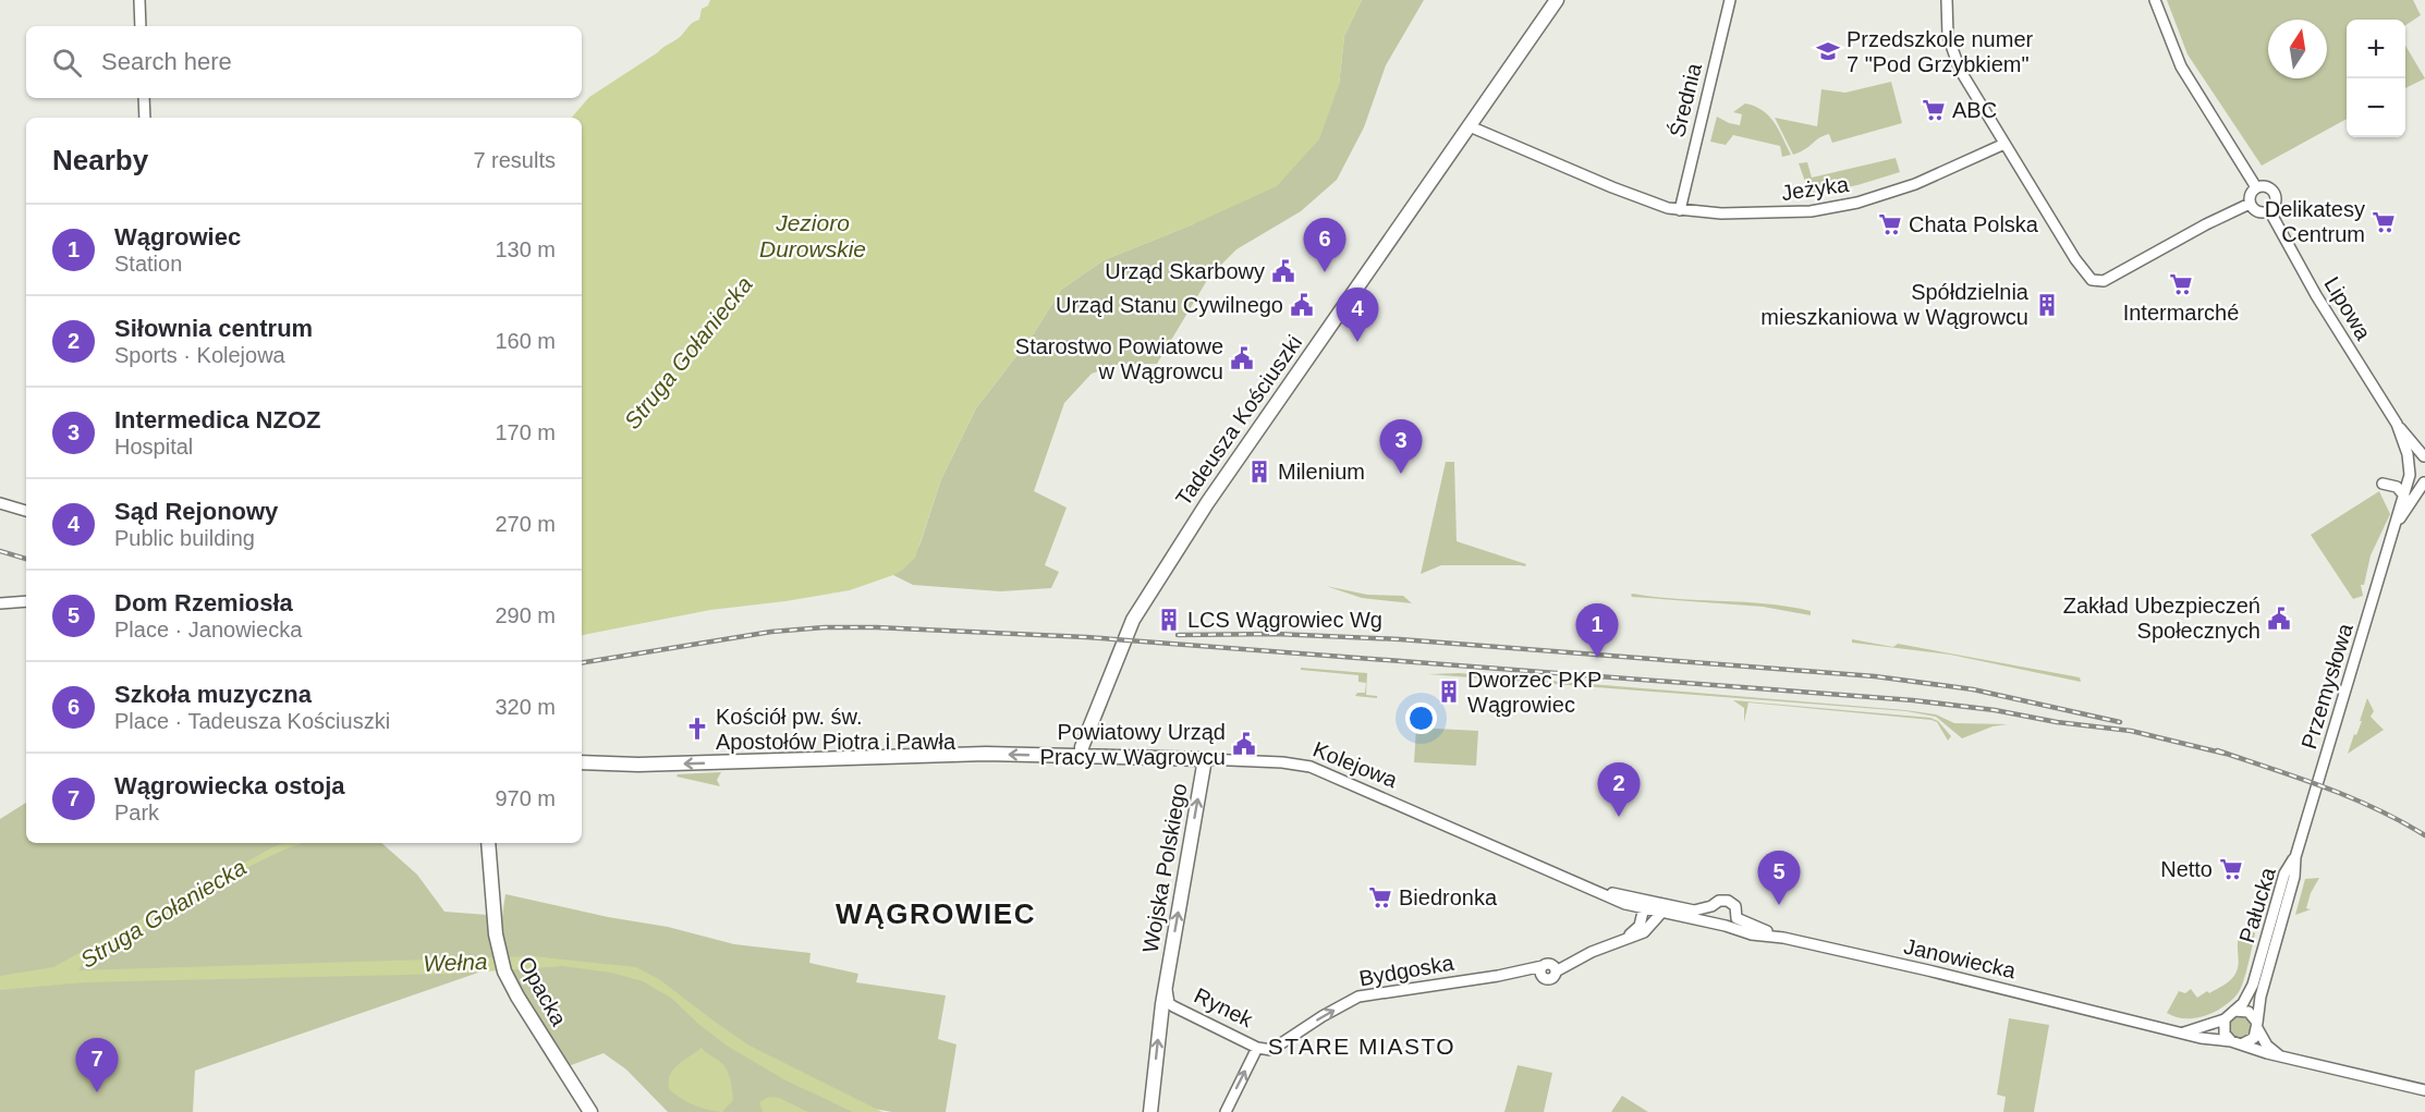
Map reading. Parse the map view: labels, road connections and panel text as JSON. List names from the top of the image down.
{
  "streets": {
    "main road": [
      "Tadeusza Kościuszki",
      "Kolejowa",
      "Wojska Polskiego",
      "Opacka",
      "Rynek"
    ],
    "street": [
      "Średnia",
      "Jeżyka",
      "Lipowa",
      "Przemysłowa",
      "Pałucka",
      "Janowiecka",
      "Bydgoska"
    ]
  },
  "crossings": [
    ["Średnia", "Jeżyka"],
    ["Jeżyka", "Tadeusza Kościuszki"],
    ["Lipowa", "Przemysłowa"],
    ["Tadeusza Kościuszki", "Kolejowa"],
    ["Przemysłowa", "Pałucka"],
    ["Kolejowa", "Wojska Polskiego"],
    ["Kolejowa", "Janowiecka"],
    ["Kolejowa", "Bydgoska"],
    ["Wojska Polskiego", "Rynek"],
    ["Pałucka", "Janowiecka"],
    ["Bydgoska", "Rynek"]
  ],
  "one_way": [
    "Kolejowa",
    "Wojska Polskiego",
    "Bydgoska",
    "Rynek"
  ],
  "districts": ["WĄGROWIEC", "STARE MIASTO"],
  "water": ["Jezioro Durowskie", "Struga Gołaniecka", "Wełna"],
  "places": {
    "school or university": ["Przedszkole numer 7 \"Pod Grzybkiem\""],
    "supermarket": [
      "ABC",
      "Delikatesy Centrum",
      "Chata Polska",
      "Intermarché",
      "Netto",
      "Biedronka"
    ],
    "public building": [
      "Urząd Skarbowy",
      "Urząd Stanu Cywilnego",
      "Starostwo Powiatowe w Wągrowcu",
      "Zakład Ubezpieczeń Społecznych",
      "Powiatowy Urząd Pracy w Wagrowcu"
    ],
    "building": [
      "Spółdzielnia mieszkaniowa w Wągrowcu",
      "Milenium",
      "LCS Wągrowiec Wg",
      "Dworzec PKP Wągrowiec"
    ],
    "church": ["Kościół pw. św. Apostołów Piotra i Pawła"]
  },
  "north": "top",
  "page": {
    "map_buttons": ["+", "−"],
    "search": "Search here",
    "heading": ["Nearby", "7 results"],
    "list": [
      {
        "mark": "1",
        "name": "Wągrowiec",
        "note": "Station",
        "value": "130 m"
      },
      {
        "mark": "2",
        "name": "Siłownia centrum",
        "note": "Sports · Kolejowa",
        "value": "160 m"
      },
      {
        "mark": "3",
        "name": "Intermedica NZOZ",
        "note": "Hospital",
        "value": "170 m"
      },
      {
        "mark": "4",
        "name": "Sąd Rejonowy",
        "note": "Public building",
        "value": "270 m"
      },
      {
        "mark": "5",
        "name": "Dom Rzemiosła",
        "note": "Place · Janowiecka",
        "value": "290 m"
      },
      {
        "mark": "6",
        "name": "Szkoła muzyczna",
        "note": "Place · Tadeusza Kościuszki",
        "value": "320 m"
      },
      {
        "mark": "7",
        "name": "Wągrowiecka ostoja",
        "note": "Park",
        "value": "970 m"
      }
    ],
    "pins": [
      "6",
      "4",
      "3",
      "1",
      "2",
      "5",
      "7"
    ]
  }
}
